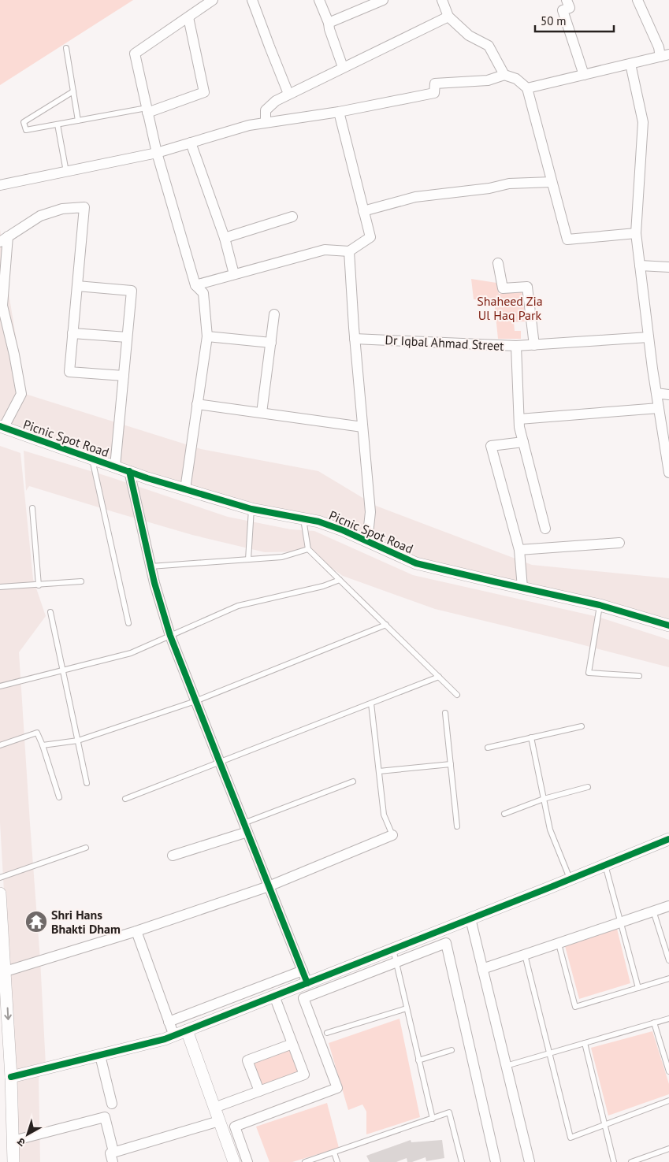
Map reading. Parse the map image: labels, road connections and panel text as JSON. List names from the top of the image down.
{
  "streets": {
    "street": ["Dr Iqbal Ahmad Street", "Picnic Spot Road"]
  },
  "parks": ["Shaheed Zia Ul Haq Park"],
  "places": {
    "temple": ["Shri Hans Bhakti Dham"]
  },
  "scale_bar": "50 m",
  "north": "bottom left"
}
